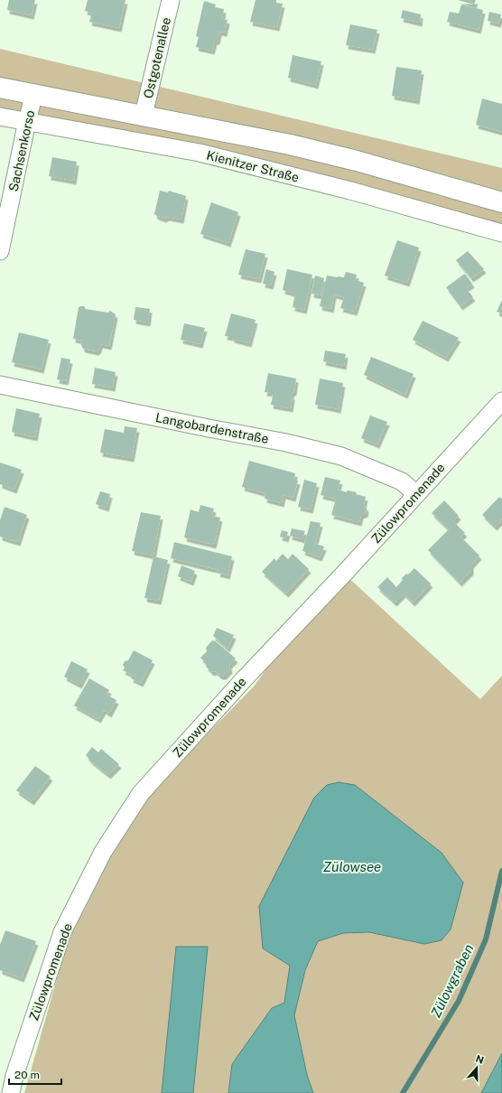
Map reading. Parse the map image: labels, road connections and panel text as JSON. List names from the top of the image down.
{
  "streets": {
    "street": [
      "Ostgotenallee",
      "Sachsenkorso",
      "Kienitzer Straße",
      "Langobardenstraße",
      "Zülowpromenade"
    ]
  },
  "crossings": [
    ["Ostgotenallee", "Kienitzer Straße"],
    ["Sachsenkorso", "Kienitzer Straße"],
    ["Langobardenstraße", "Zülowpromenade"]
  ],
  "water": ["Zülowsee", "Zülowgraben"],
  "scale_bar": "20 m",
  "north": "top"
}
